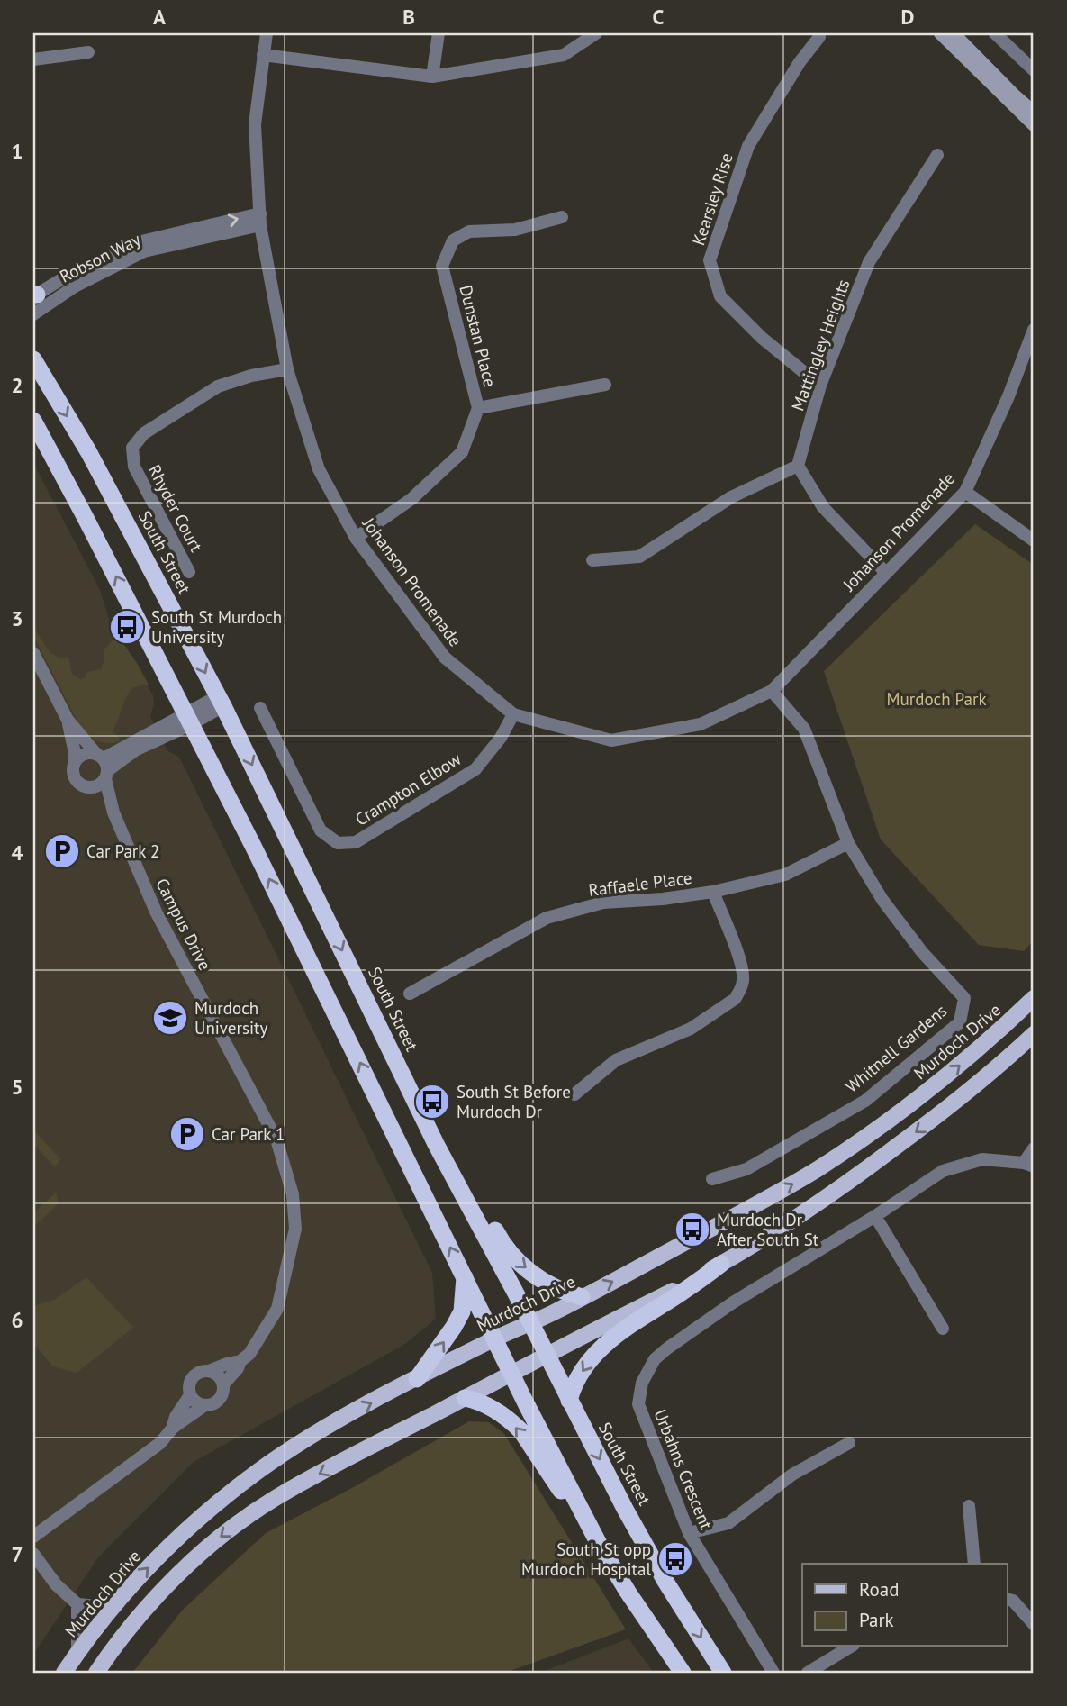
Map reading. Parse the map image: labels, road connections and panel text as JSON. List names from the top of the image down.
{
  "streets": {
    "highway": ["South Street"],
    "main road": ["Murdoch Drive"],
    "street": [
      "Kearsley Rise",
      "Robson Way",
      "Dunstan Place",
      "Mattingley Heights",
      "Rhyder Court",
      "Johanson Promenade",
      "Crampton Elbow",
      "Raffaele Place",
      "Campus Drive",
      "Whitnell Gardens",
      "Urbahns Crescent"
    ]
  },
  "crossings": [
    ["Kearsley Rise", "Mattingley Heights"],
    ["Robson Way", "Johanson Promenade"],
    ["Dunstan Place", "Johanson Promenade"],
    ["Rhyder Court", "Johanson Promenade"],
    ["Johanson Promenade", "Crampton Elbow"],
    ["Johanson Promenade", "Whitnell Gardens"],
    ["South Street", "Murdoch Drive"],
    ["Raffaele Place", "Whitnell Gardens"]
  ],
  "parks": ["Murdoch Park"],
  "places": {
    "bus stop": [
      "South St Murdoch University",
      "South St Before Murdoch Dr",
      "Murdoch Dr After South St",
      "South St opp Murdoch Hospital"
    ],
    "parking": ["Car Park 2", "Car Park 1"],
    "school or university": ["Murdoch University"]
  },
  "legend": ["Road", "Park"],
  "grid": {
    "columns": [
      "A",
      "B",
      "C",
      "D"
    ],
    "rows": [
      "1",
      "2",
      "3",
      "4",
      "5",
      "6",
      "7"
    ]
  }
}
